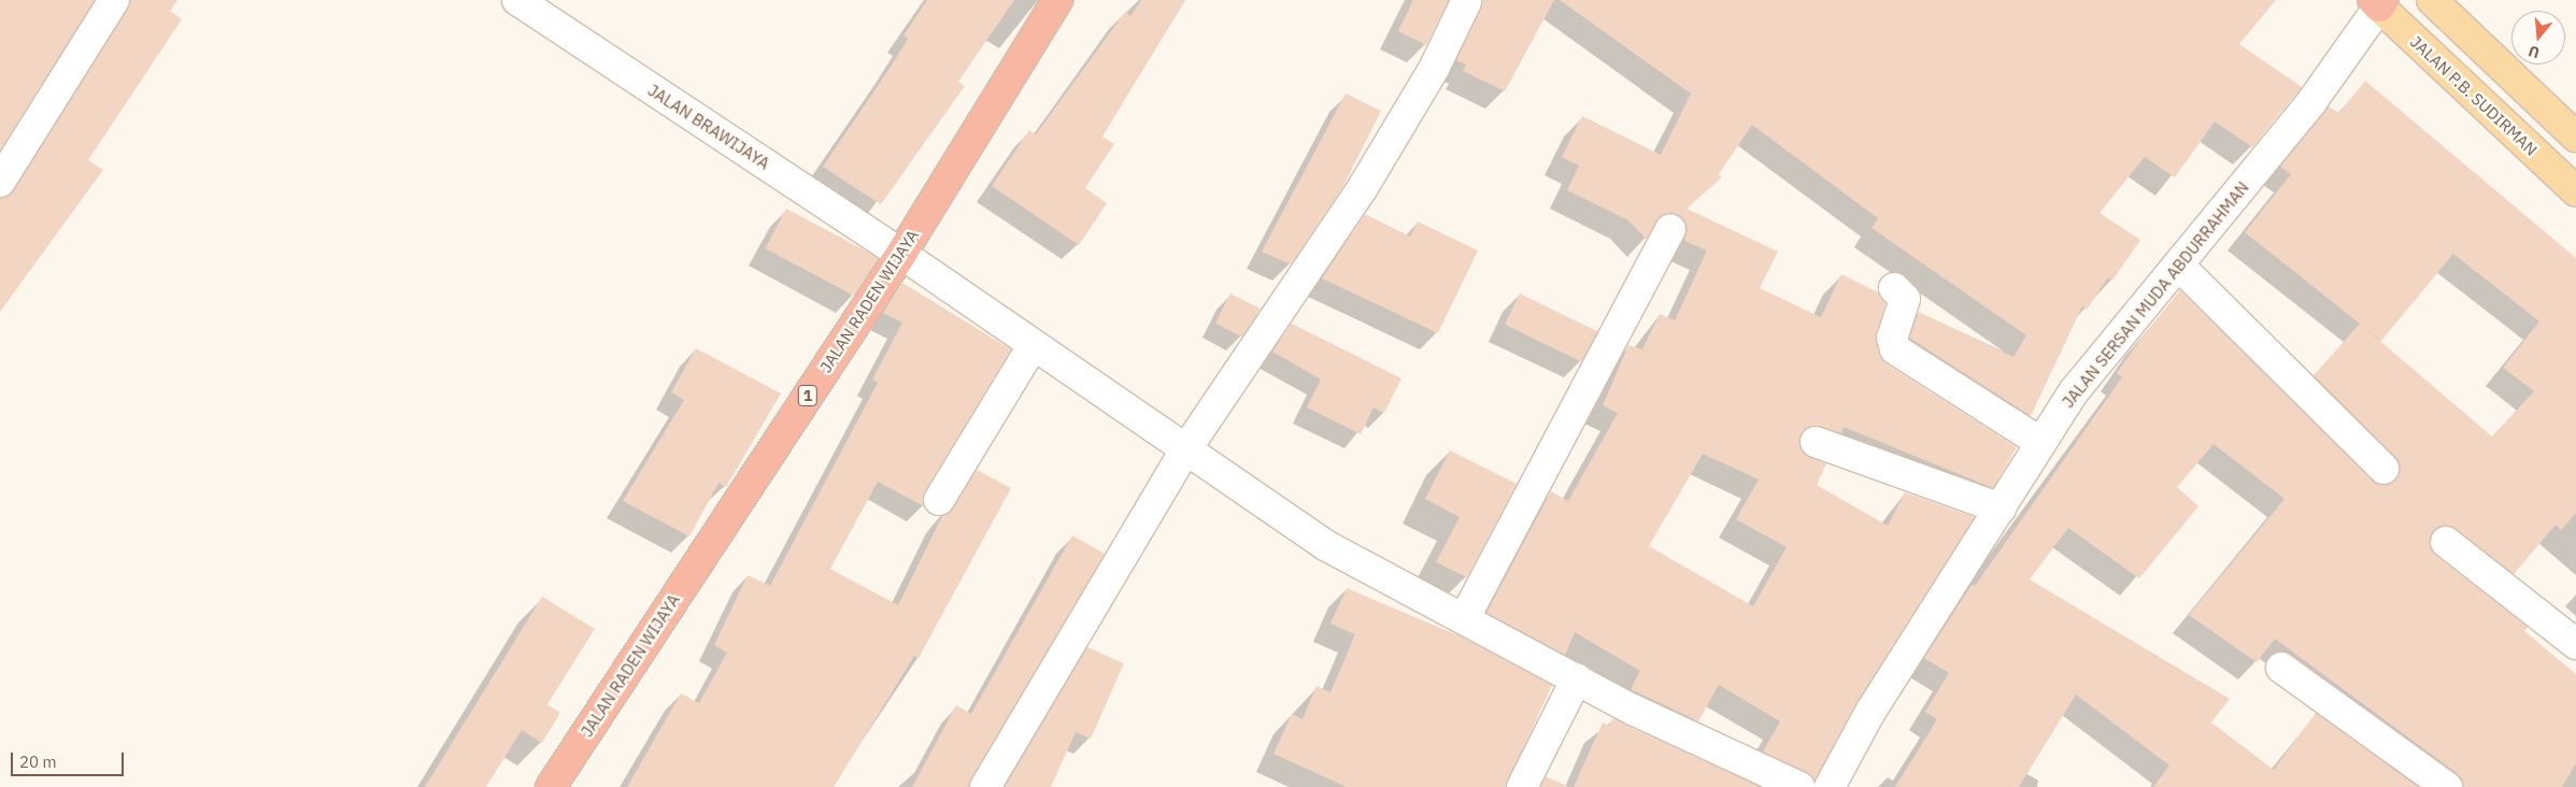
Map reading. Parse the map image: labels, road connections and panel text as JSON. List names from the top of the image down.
{
  "streets": {
    "highway": ["JALAN RADEN WIJAYA", "1"],
    "main road": ["JALAN P.B. SUDIRMAN"],
    "street": ["JALAN BRAWIJAYA", "JALAN SERSAN MUDA ABDURRAHMAN"]
  },
  "crossings": [
    ["JALAN P.B. SUDIRMAN", "JALAN SERSAN MUDA ABDURRAHMAN"],
    ["JALAN BRAWIJAYA", "JALAN RADEN WIJAYA"]
  ],
  "scale_bar": "20 m",
  "north": "bottom"
}
